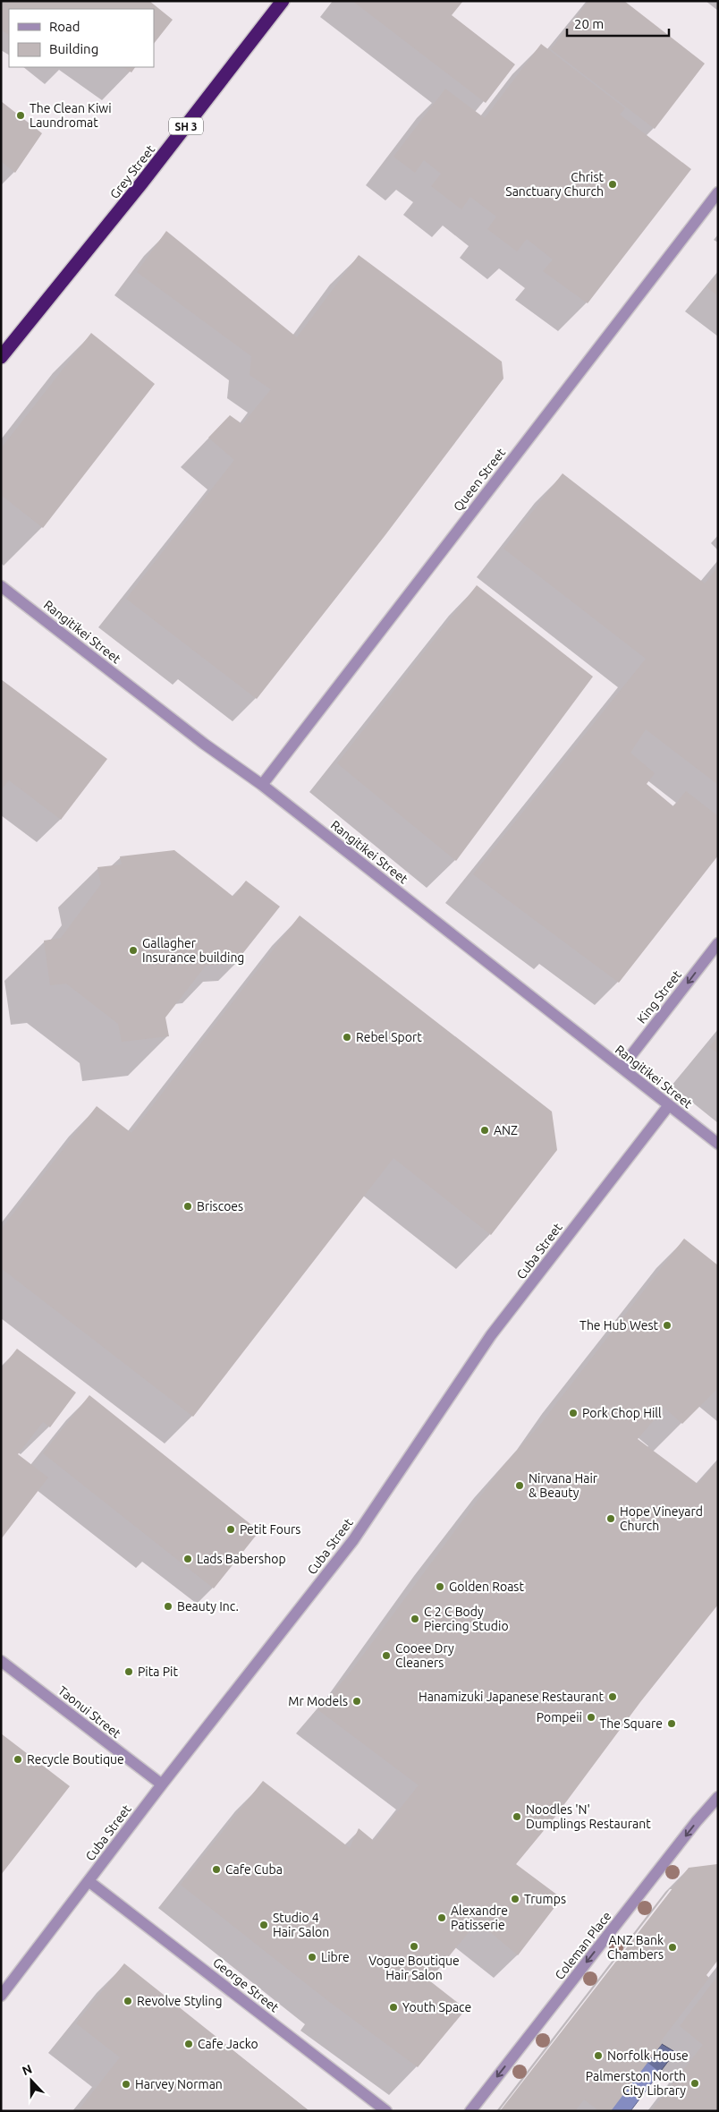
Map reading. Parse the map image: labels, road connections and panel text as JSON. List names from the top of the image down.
{
  "streets": {
    "highway": ["SH 3", "Grey Street"],
    "street": [
      "Queen Street",
      "Rangitikei Street",
      "King Street",
      "Cuba Street",
      "Taonui Street",
      "Coleman Place",
      "George Street"
    ]
  },
  "crossings": [
    ["Queen Street", "Rangitikei Street"],
    ["Rangitikei Street", "King Street"],
    ["Rangitikei Street", "Cuba Street"],
    ["Cuba Street", "Taonui Street"],
    ["Cuba Street", "George Street"]
  ],
  "one_way": ["King Street", "Coleman Place"],
  "places": [
    "The Clean Kiwi Laundromat",
    "Christ Sanctuary Church",
    "Gallagher Insurance building",
    "Rebel Sport",
    "ANZ",
    "Briscoes",
    "The Hub West",
    "Pork Chop Hill",
    "Nirvana Hair & Beauty",
    "Hope Vineyard Church",
    "Petit Fours",
    "Lads Babershop",
    "Golden Roast",
    "Beauty Inc.",
    "C 2 C Body Piercing Studio",
    "Cooee Dry Cleaners",
    "Pita Pit",
    "Hanamizuki Japanese Restaurant",
    "Mr Models",
    "Pompeii",
    "The Square",
    "Recycle Boutique",
    "Noodles 'N' Dumplings Restaurant",
    "Cafe Cuba",
    "Trumps",
    "Alexandre Patisserie",
    "Studio 4 Hair Salon",
    "Vogue Boutique Hair Salon",
    "ANZ Bank Chambers",
    "Libre",
    "Revolve Styling",
    "Youth Space",
    "Cafe Jacko",
    "Norfolk House",
    "Palmerston North City Library",
    "Harvey Norman"
  ],
  "legend": ["Road", "Building"],
  "scale_bar": "20 m",
  "north": "top"
}
